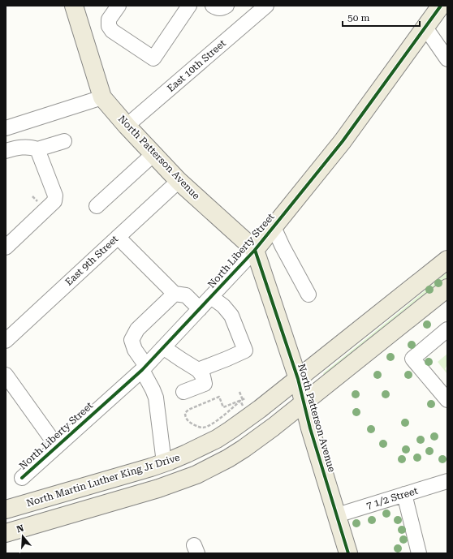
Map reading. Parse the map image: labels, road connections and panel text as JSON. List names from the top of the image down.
{
  "streets": {
    "main road": ["North Patterson Avenue", "North Liberty Street", "North Martin Luther King Jr Drive"],
    "street": ["East 10th Street", "East 9th Street", "7 1/2 Street"]
  },
  "crossings": [
    ["East 10th Street", "North Patterson Avenue"],
    ["North Patterson Avenue", "North Liberty Street"],
    ["North Patterson Avenue", "East 9th Street"],
    ["North Patterson Avenue", "North Martin Luther King Jr Drive"],
    ["North Patterson Avenue", "7 1/2 Street"]
  ],
  "scale_bar": "50 m",
  "north": "top"
}
